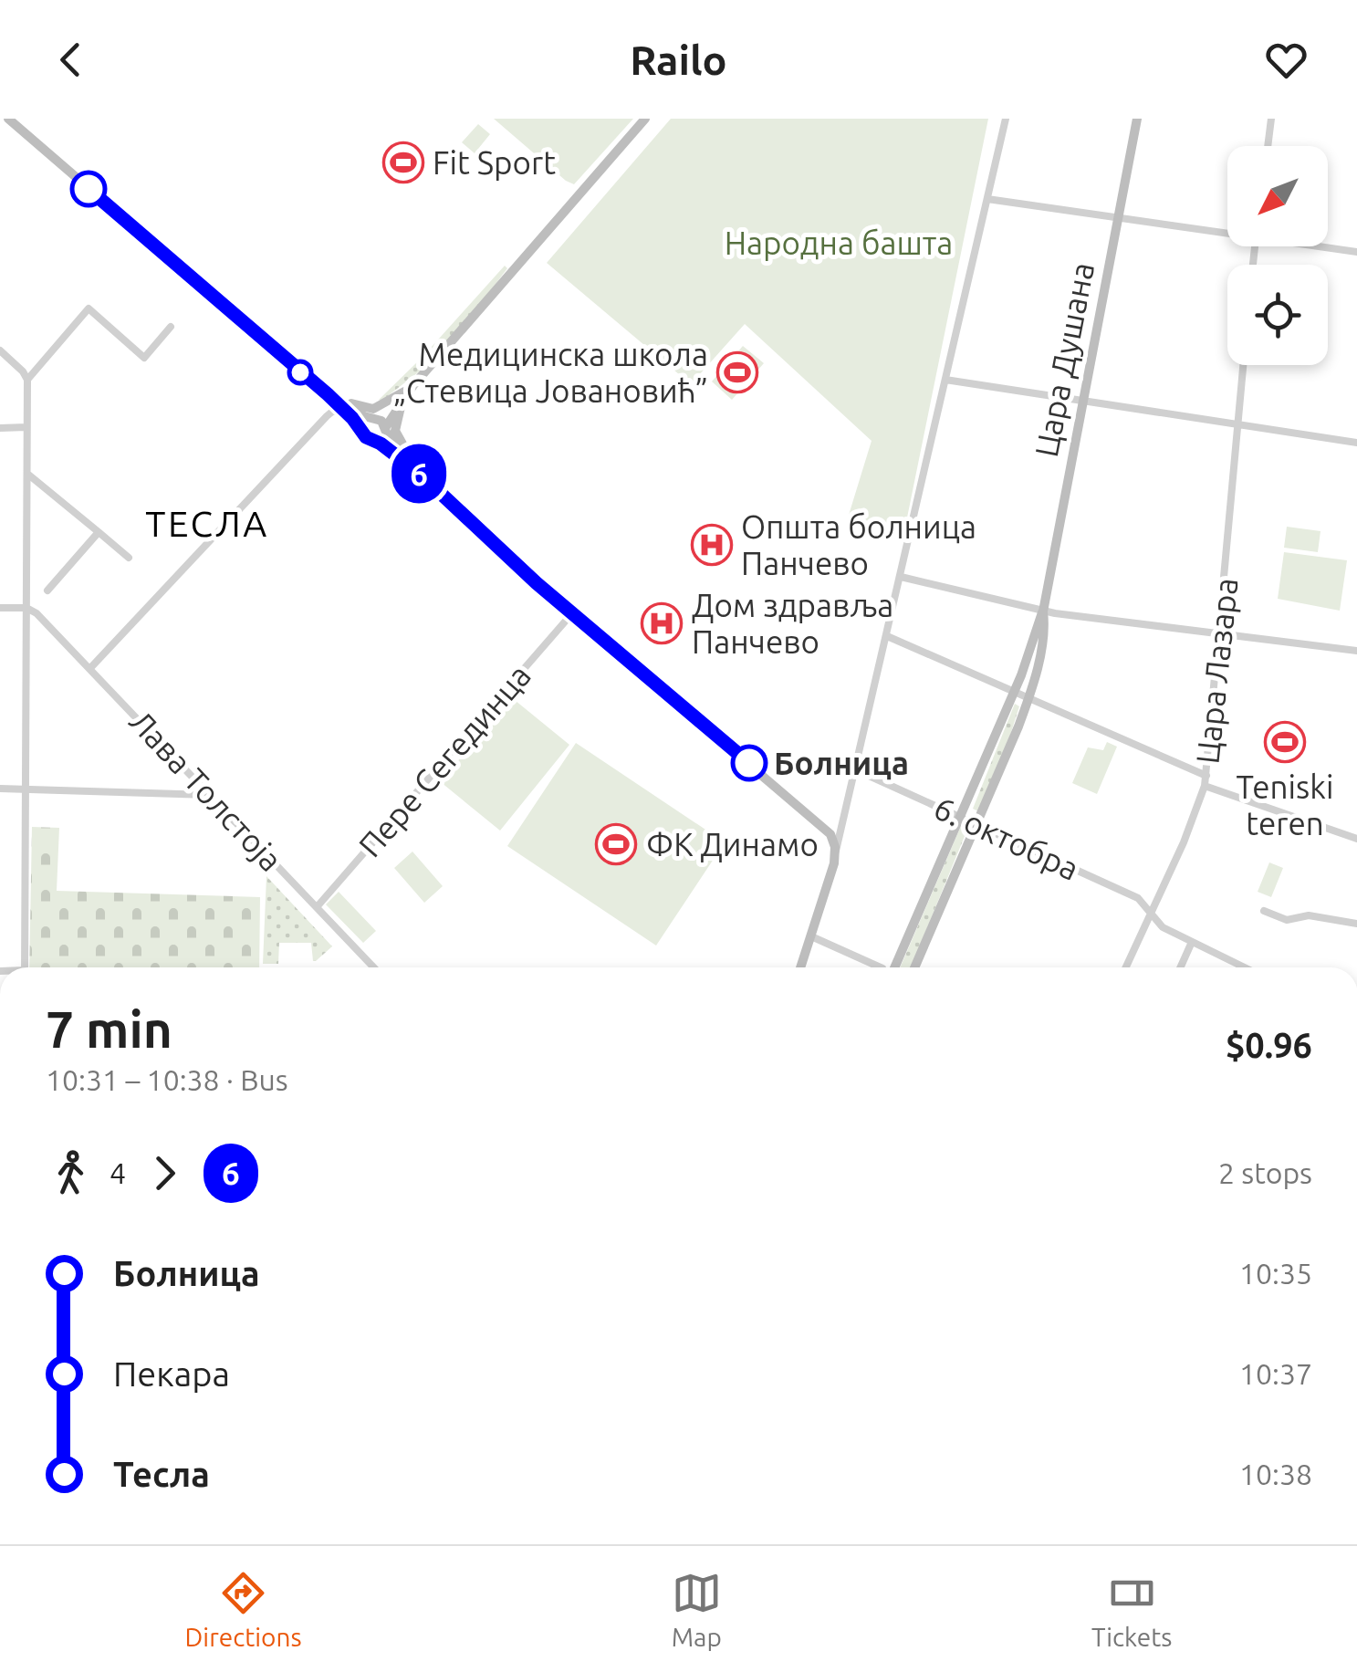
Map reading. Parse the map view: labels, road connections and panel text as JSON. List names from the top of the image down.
{
  "streets": {
    "street": [
      "Цара Душана",
      "Цара Лазара",
      "Пере Сегединца",
      "Лава Толстоја",
      "6. октобра"
    ]
  },
  "crossings": [
    ["Цара Душана", "6. октобра"],
    ["Цара Лазара", "6. октобра"],
    ["Пере Сегединца", "Лава Толстоја"]
  ],
  "districts": ["ТЕСЛА"],
  "parks": ["Народна башта"],
  "places": {
    "sports": [
      "Fit Sport",
      "Медицинска школа „Стевица Јовановић”",
      "Teniski teren",
      "ФК Динамо"
    ],
    "hospital": ["Општа болница Панчево", "Дом здравља Панчево"],
    "other": ["Болница"]
  },
  "lines": ["bus line 6"],
  "north": "bottom left",
  "page": {
    "header": "Railo",
    "on_map": "6",
    "heading": ["7 min", "10:31 – 10:38 · Bus", "$0.96"],
    "legs": ["4", "6", "2 stops"],
    "list": [
      {
        "name": "Болница",
        "value": "10:35"
      },
      {
        "name": "Пекара",
        "value": "10:37"
      },
      {
        "name": "Тесла",
        "value": "10:38"
      }
    ],
    "tabs": ["Directions", "Map", "Tickets"]
  }
}
